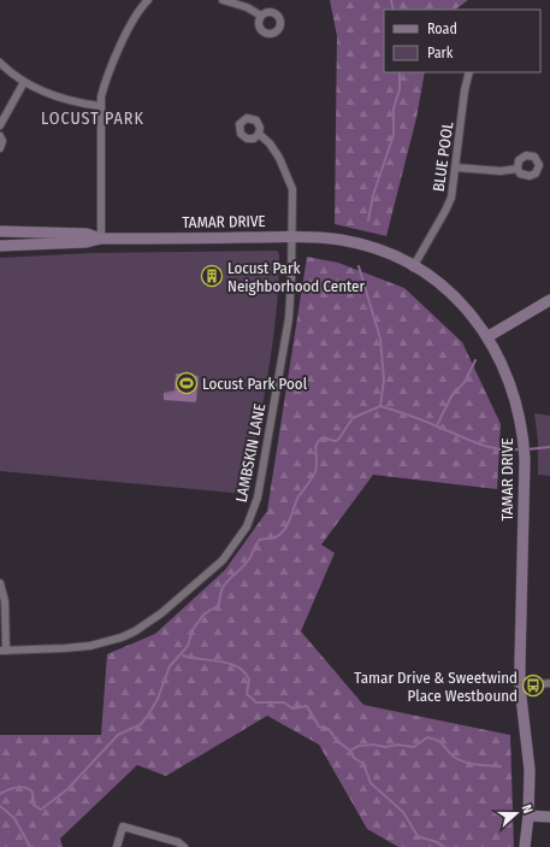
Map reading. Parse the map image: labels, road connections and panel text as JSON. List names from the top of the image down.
{
  "streets": {
    "street": ["BLUE POOL", "TAMAR DRIVE", "LAMBSKIN LANE"]
  },
  "crossings": [
    ["BLUE POOL", "TAMAR DRIVE"],
    ["TAMAR DRIVE", "LAMBSKIN LANE"]
  ],
  "districts": ["LOCUST PARK"],
  "places": {
    "building": ["Locust Park Neighborhood Center"],
    "sports": ["Locust Park Pool"],
    "bus stop": ["Tamar Drive & Sweetwind Place Westbound"]
  },
  "legend": ["Road", "Park"],
  "north": "right"
}
